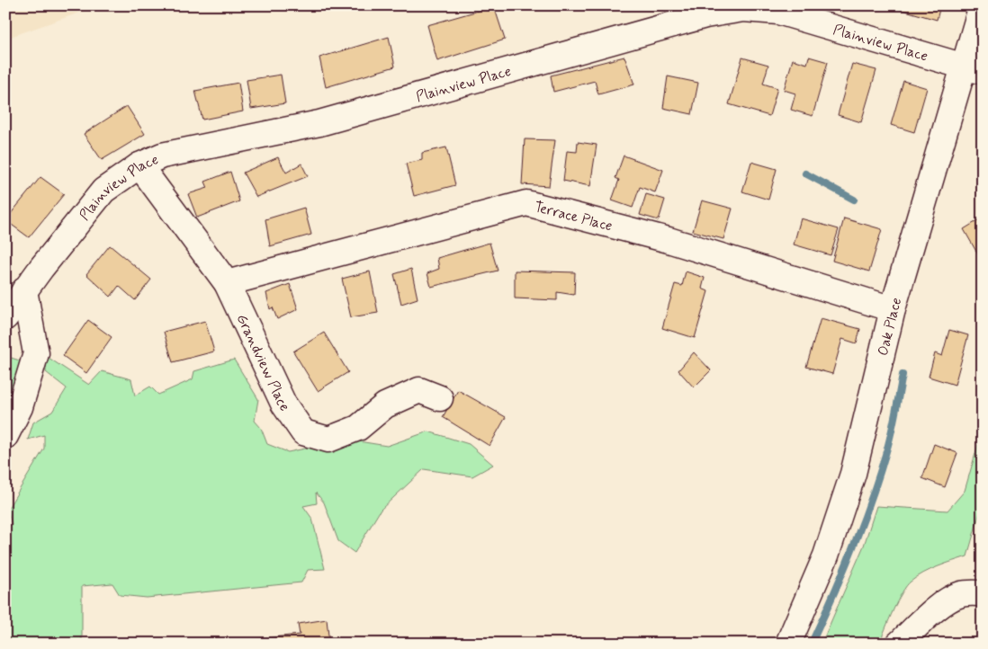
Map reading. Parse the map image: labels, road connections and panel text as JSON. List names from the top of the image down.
{
  "streets": {
    "street": [
      "Plainview Place",
      "Terrace Place",
      "Oak Place",
      "Grandview Place"
    ]
  },
  "crossings": [
    ["Plainview Place", "Oak Place"],
    ["Plainview Place", "Grandview Place"],
    ["Terrace Place", "Oak Place"],
    ["Terrace Place", "Grandview Place"]
  ]
}
